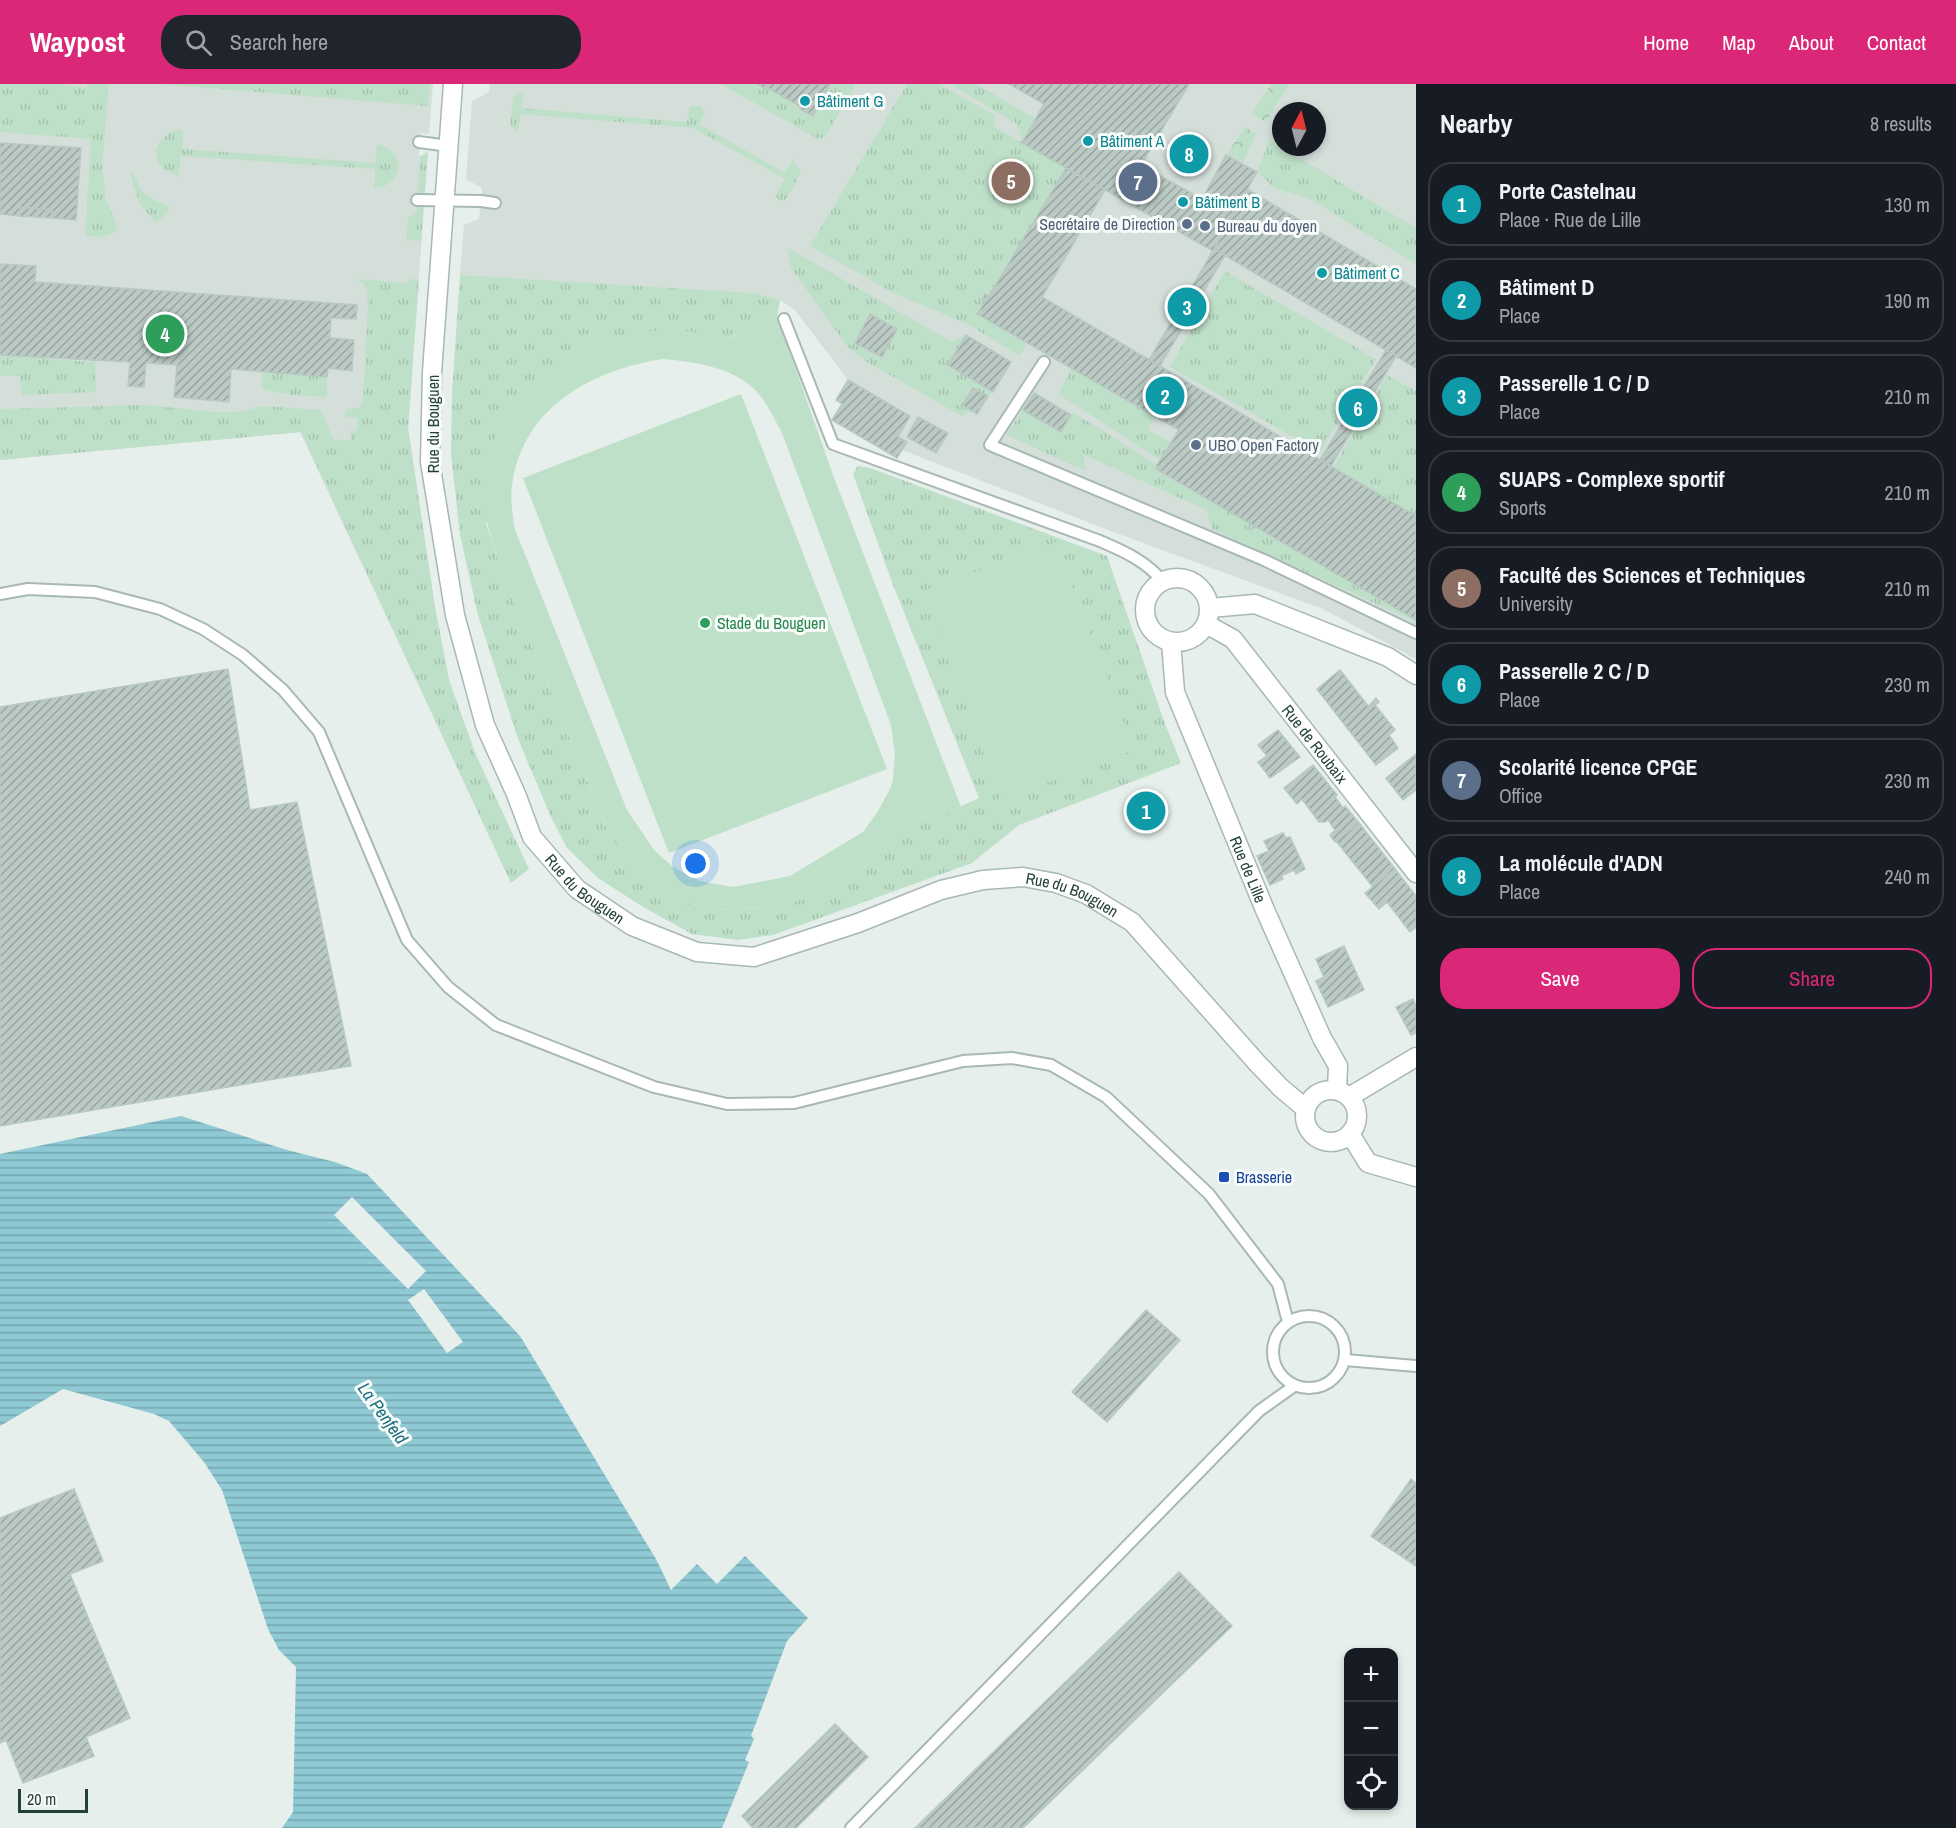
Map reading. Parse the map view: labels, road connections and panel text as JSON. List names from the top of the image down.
{
  "streets": {
    "street": ["Rue du Bouguen", "Rue de Roubaix", "Rue de Lille"]
  },
  "crossings": [
    ["Rue du Bouguen", "Rue de Lille"],
    ["Rue de Roubaix", "Rue de Lille"]
  ],
  "water": ["La Penfeld"],
  "places": {
    "other": [
      "Bâtiment G",
      "Bâtiment A",
      "Bâtiment B",
      "Secrétaire de Direction",
      "Bureau du doyen",
      "Bâtiment C",
      "UBO Open Factory",
      "Stade du Bouguen"
    ],
    "transit": ["Brasserie"]
  },
  "scale_bar": "20 m",
  "north": "top",
  "page": {
    "header": "Waypost",
    "search": "Search here",
    "nav": [
      "Home",
      "Map",
      "About",
      "Contact"
    ],
    "heading": ["Nearby", "8 results"],
    "pins": [
      "8",
      "5",
      "7",
      "3",
      "4",
      "2",
      "6",
      "1"
    ],
    "list": [
      {
        "mark": "1",
        "name": "Porte Castelnau",
        "note": "Place · Rue de Lille",
        "value": "130 m"
      },
      {
        "mark": "2",
        "name": "Bâtiment D",
        "note": "Place",
        "value": "190 m"
      },
      {
        "mark": "3",
        "name": "Passerelle 1 C / D",
        "note": "Place",
        "value": "210 m"
      },
      {
        "mark": "4",
        "name": "SUAPS - Complexe sportif",
        "note": "Sports",
        "value": "210 m"
      },
      {
        "mark": "5",
        "name": "Faculté des Sciences et Techniques",
        "note": "University",
        "value": "210 m"
      },
      {
        "mark": "6",
        "name": "Passerelle 2 C / D",
        "note": "Place",
        "value": "230 m"
      },
      {
        "mark": "7",
        "name": "Scolarité licence CPGE",
        "note": "Office",
        "value": "230 m"
      },
      {
        "mark": "8",
        "name": "La molécule d'ADN",
        "note": "Place",
        "value": "240 m"
      }
    ],
    "buttons": ["Save", "Share"],
    "map_buttons": ["+", "−"],
    "scale": "20 m"
  }
}
